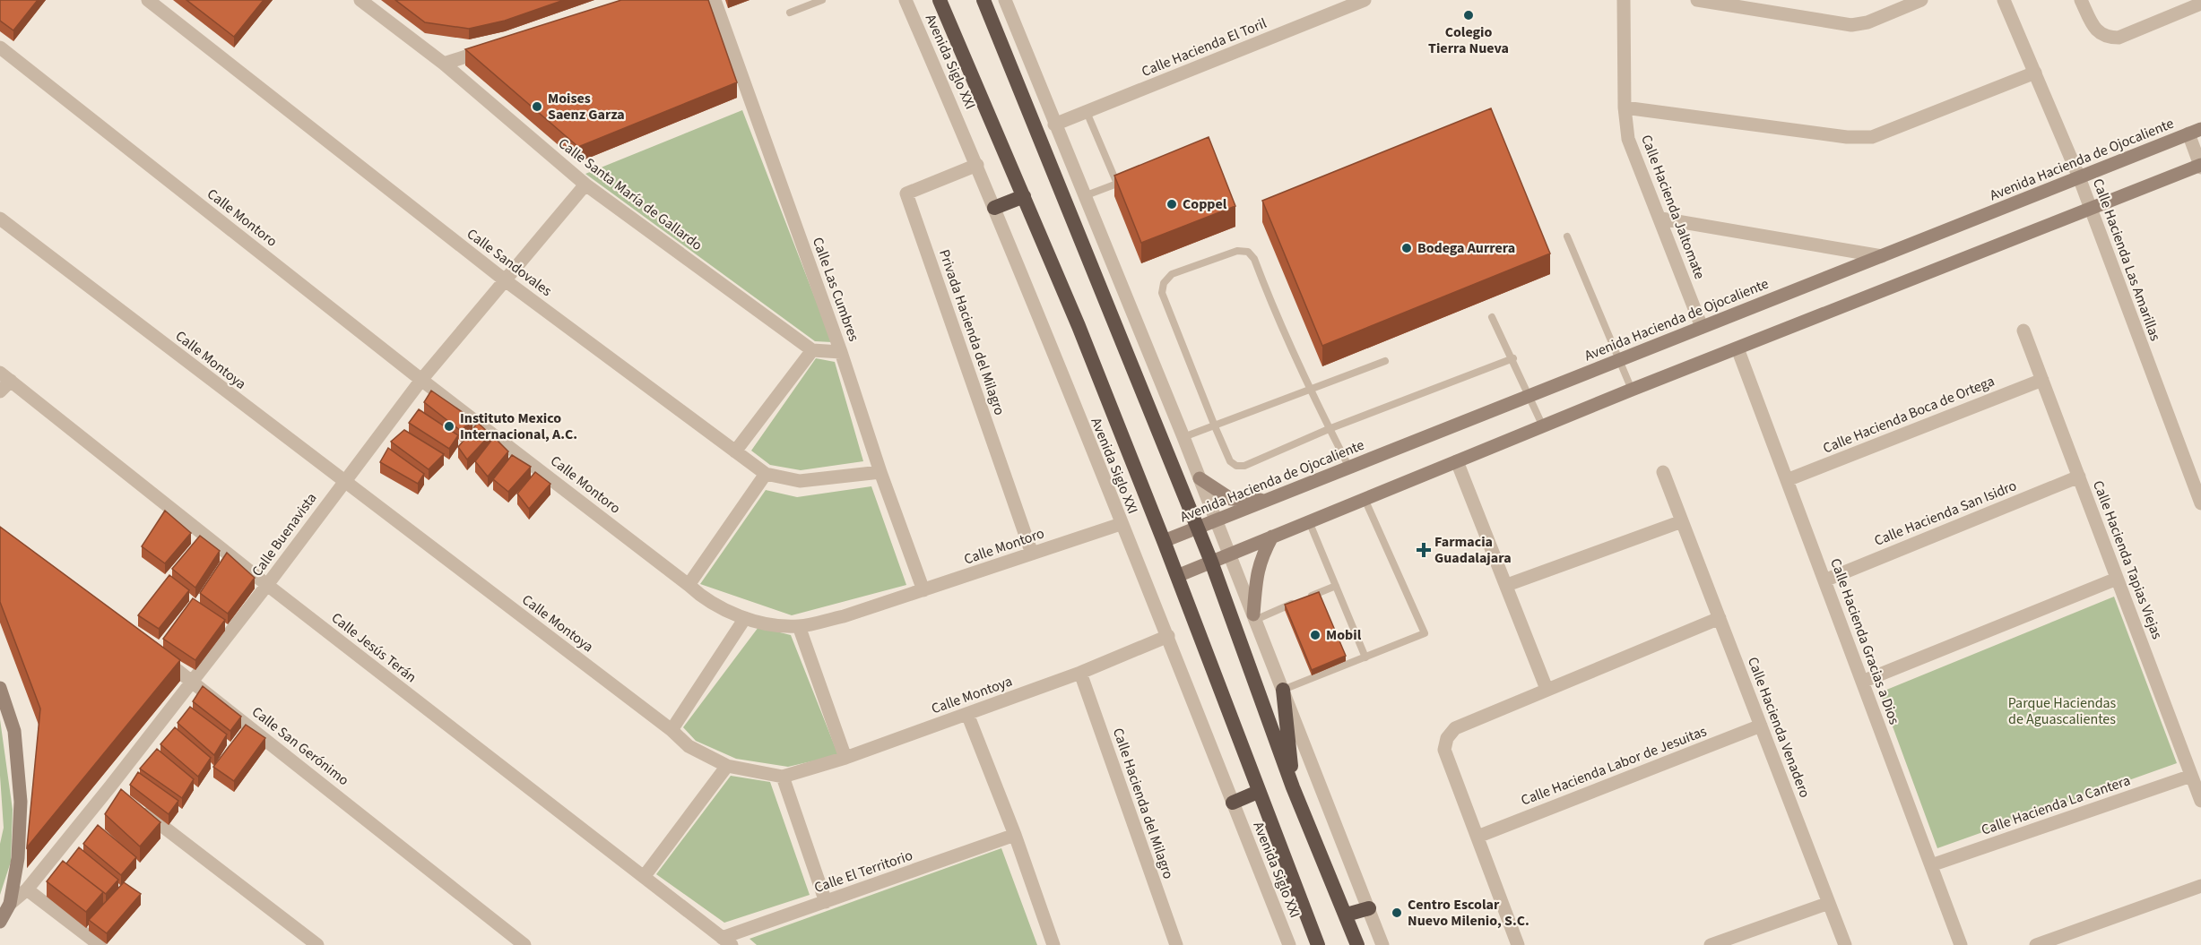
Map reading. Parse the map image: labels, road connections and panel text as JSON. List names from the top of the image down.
{
  "streets": {
    "highway": ["Avenida Siglo XXI"],
    "main road": ["Avenida Hacienda de Ojocaliente"],
    "street": [
      "Calle Hacienda El Toril",
      "Calle Santa María de Gallardo",
      "Calle Hacienda Jaltomate",
      "Calle Montoro",
      "Calle Hacienda Las Amarillas",
      "Calle Sandovales",
      "Calle Las Cumbres",
      "Privada Hacienda del Milagro",
      "Calle Montoya",
      "Calle Hacienda Boca de Ortega",
      "Calle Hacienda San Isidro",
      "Calle Buenavista",
      "Calle Hacienda Tapias Viejas",
      "Calle Hacienda Gracias a Dios",
      "Calle Jesús Terán",
      "Calle Hacienda Venadero",
      "Calle San Gerónimo",
      "Calle Hacienda Labor de Jesuitas",
      "Calle Hacienda del Milagro",
      "Calle Hacienda La Cantera",
      "Calle El Territorio"
    ]
  },
  "crossings": [
    ["Avenida Siglo XXI", "Avenida Hacienda de Ojocaliente"],
    ["Avenida Siglo XXI", "Calle Montoro"],
    ["Avenida Siglo XXI", "Privada Hacienda del Milagro"],
    ["Avenida Siglo XXI", "Calle Montoya"],
    ["Avenida Hacienda de Ojocaliente", "Calle Hacienda Jaltomate"],
    ["Avenida Hacienda de Ojocaliente", "Calle Hacienda Las Amarillas"],
    ["Calle Santa María de Gallardo", "Calle Buenavista"],
    ["Calle Montoro", "Calle Las Cumbres"],
    ["Calle Montoro", "Privada Hacienda del Milagro"],
    ["Calle Montoro", "Calle Buenavista"],
    ["Calle Sandovales", "Calle Las Cumbres"],
    ["Calle Sandovales", "Calle Buenavista"],
    ["Calle Montoya", "Calle Buenavista"],
    ["Calle Montoya", "Calle Hacienda del Milagro"],
    ["Calle Hacienda Boca de Ortega", "Calle Hacienda Tapias Viejas"],
    ["Calle Hacienda Boca de Ortega", "Calle Hacienda Gracias a Dios"],
    ["Calle Hacienda San Isidro", "Calle Hacienda Tapias Viejas"],
    ["Calle Hacienda San Isidro", "Calle Hacienda Gracias a Dios"],
    ["Calle Buenavista", "Calle Jesús Terán"],
    ["Calle Buenavista", "Calle San Gerónimo"],
    ["Calle Hacienda Tapias Viejas", "Calle Hacienda La Cantera"],
    ["Calle Hacienda Gracias a Dios", "Calle Hacienda La Cantera"],
    ["Calle Jesús Terán", "Calle El Territorio"],
    ["Calle Hacienda Venadero", "Calle Hacienda Labor de Jesuitas"]
  ],
  "parks": ["Parque Haciendas de Aguascalientes"],
  "places": {
    "other": [
      "Colegio Tierra Nueva",
      "Moises Saenz Garza",
      "Coppel",
      "Bodega Aurrera",
      "Instituto Mexico Internacional, A.C.",
      "Mobil",
      "Centro Escolar Nuevo Milenio, S.C."
    ],
    "health": ["Farmacia Guadalajara"]
  }
}
